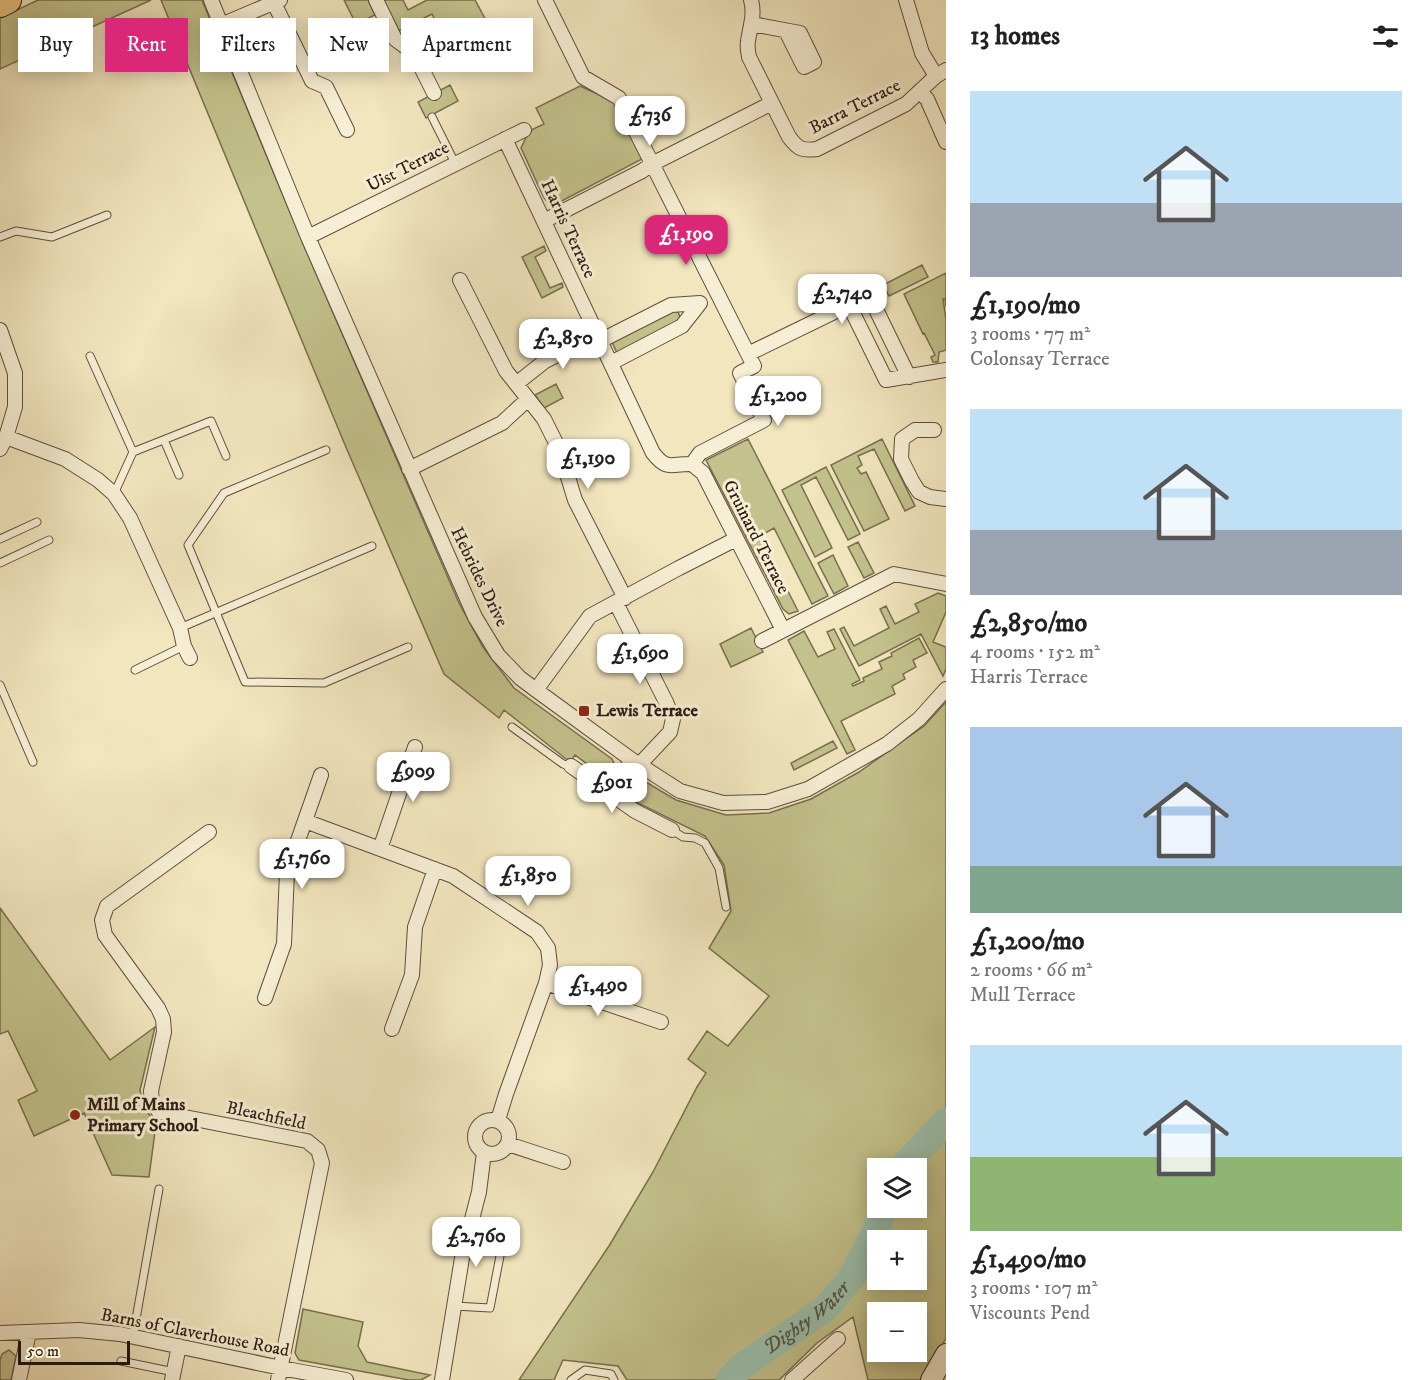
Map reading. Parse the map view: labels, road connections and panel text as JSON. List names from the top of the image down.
{
  "streets": {
    "street": [
      "Barra Terrace",
      "Uist Terrace",
      "Harris Terrace",
      "Gruinard Terrace",
      "Hebrides Drive",
      "Bleachfield",
      "Barns of Claverhouse Road"
    ]
  },
  "crossings": [
    ["Uist Terrace", "Harris Terrace"],
    ["Uist Terrace", "Hebrides Drive"],
    ["Harris Terrace", "Gruinard Terrace"],
    ["Bleachfield", "Barns of Claverhouse Road"]
  ],
  "water": ["Dighty Water"],
  "places": {
    "transit": ["Lewis Terrace"],
    "other": ["Mill of Mains Primary School"]
  },
  "scale_bar": "50 m",
  "page": {
    "heading": "13 homes",
    "chip": [
      "Buy",
      "Rent",
      "Filters",
      "New",
      "Apartment"
    ],
    "list": [
      {
        "name": "£1,190/mo",
        "note": "3 rooms · 77 m² · Colonsay Terrace"
      },
      {
        "name": "£2,850/mo",
        "note": "4 rooms · 152 m² · Harris Terrace"
      },
      {
        "name": "£1,200/mo",
        "note": "2 rooms · 66 m² · Mull Terrace"
      },
      {
        "name": "£1,490/mo",
        "note": "3 rooms · 107 m² · Viscounts Pend"
      }
    ],
    "price": [
      "£736",
      "£1,190",
      "£2,740",
      "£2,850",
      "£1,200",
      "£1,190",
      "£1,690",
      "£909",
      "£901",
      "£1,760",
      "£1,850",
      "£1,490",
      "£2,760"
    ],
    "map_buttons": ["+", "−"],
    "scale": "50 m"
  }
}
